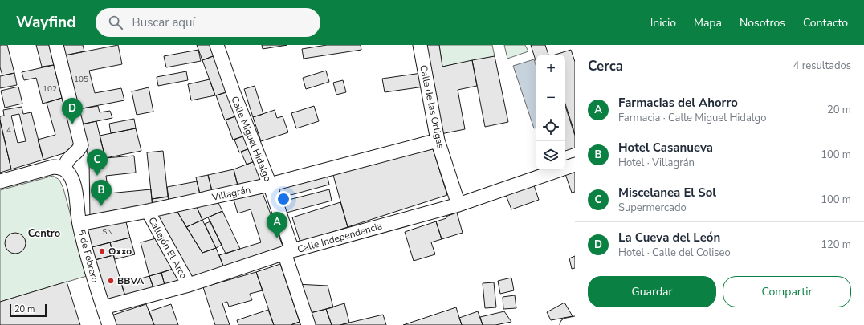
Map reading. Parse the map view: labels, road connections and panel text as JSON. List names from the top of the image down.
{
  "streets": {
    "street": [
      "Calle de las Ortigas",
      "Calle Miguel Hidalgo",
      "Villagrán",
      "Calle Independencia",
      "Callejón El Arco",
      "5 de Febrero"
    ]
  },
  "crossings": [
    ["Calle de las Ortigas", "Villagrán"],
    ["Calle de las Ortigas", "Calle Independencia"],
    ["Calle Miguel Hidalgo", "Villagrán"],
    ["Calle Miguel Hidalgo", "Calle Independencia"],
    ["Villagrán", "Callejón El Arco"],
    ["Villagrán", "5 de Febrero"],
    ["Calle Independencia", "Callejón El Arco"],
    ["Calle Independencia", "5 de Febrero"]
  ],
  "districts": ["Centro"],
  "places": ["Oxxo", "BBVA"],
  "house_numbers": [
    "105",
    "102",
    "4",
    "SN"
  ],
  "scale_bar": "20 m",
  "page": {
    "header": "Wayfind",
    "search": "Buscar aquí",
    "nav": [
      "Inicio",
      "Mapa",
      "Nosotros",
      "Contacto"
    ],
    "heading": ["Cerca", "4 resultados"],
    "map_buttons": ["+", "−"],
    "list": [
      {
        "mark": "A",
        "name": "Farmacias del Ahorro",
        "note": "Farmacia · Calle Miguel Hidalgo",
        "value": "20 m"
      },
      {
        "mark": "B",
        "name": "Hotel Casanueva",
        "note": "Hotel · Villagrán",
        "value": "100 m"
      },
      {
        "mark": "C",
        "name": "Miscelanea El Sol",
        "note": "Supermercado",
        "value": "100 m"
      },
      {
        "mark": "D",
        "name": "La Cueva del León",
        "note": "Hotel · Calle del Coliseo",
        "value": "120 m"
      }
    ],
    "pins": [
      "D",
      "C",
      "B",
      "A"
    ],
    "buttons": ["Guardar", "Compartir"],
    "scale": "20 m"
  }
}
